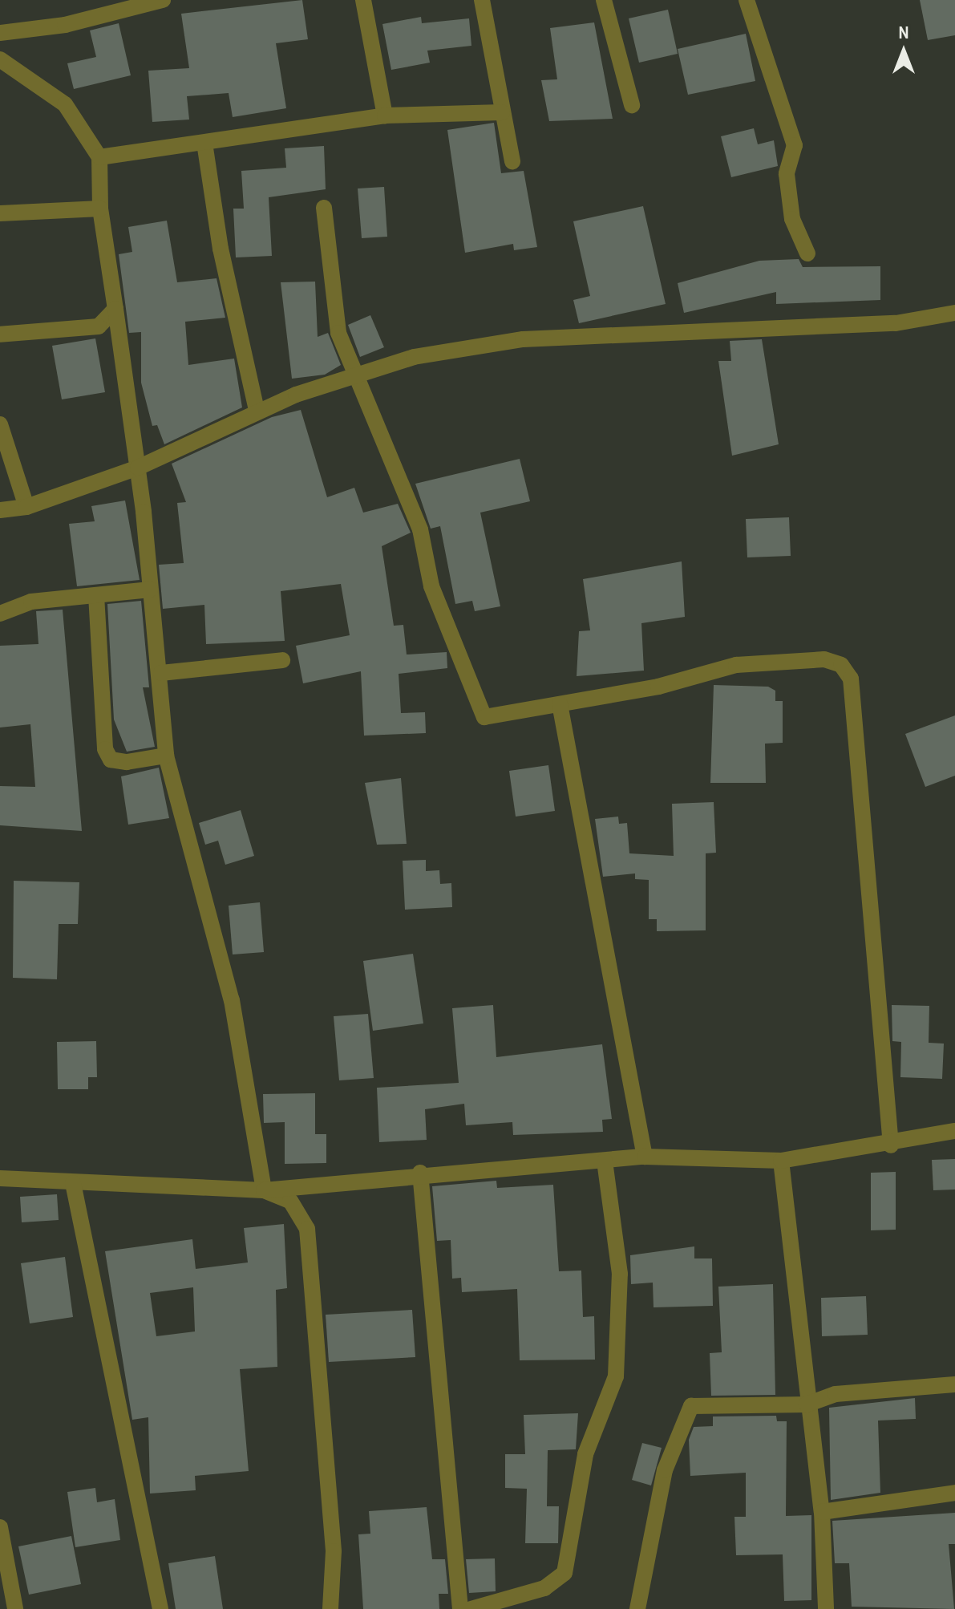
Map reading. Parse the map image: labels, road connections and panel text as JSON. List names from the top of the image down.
{
  "north": "top"
}
